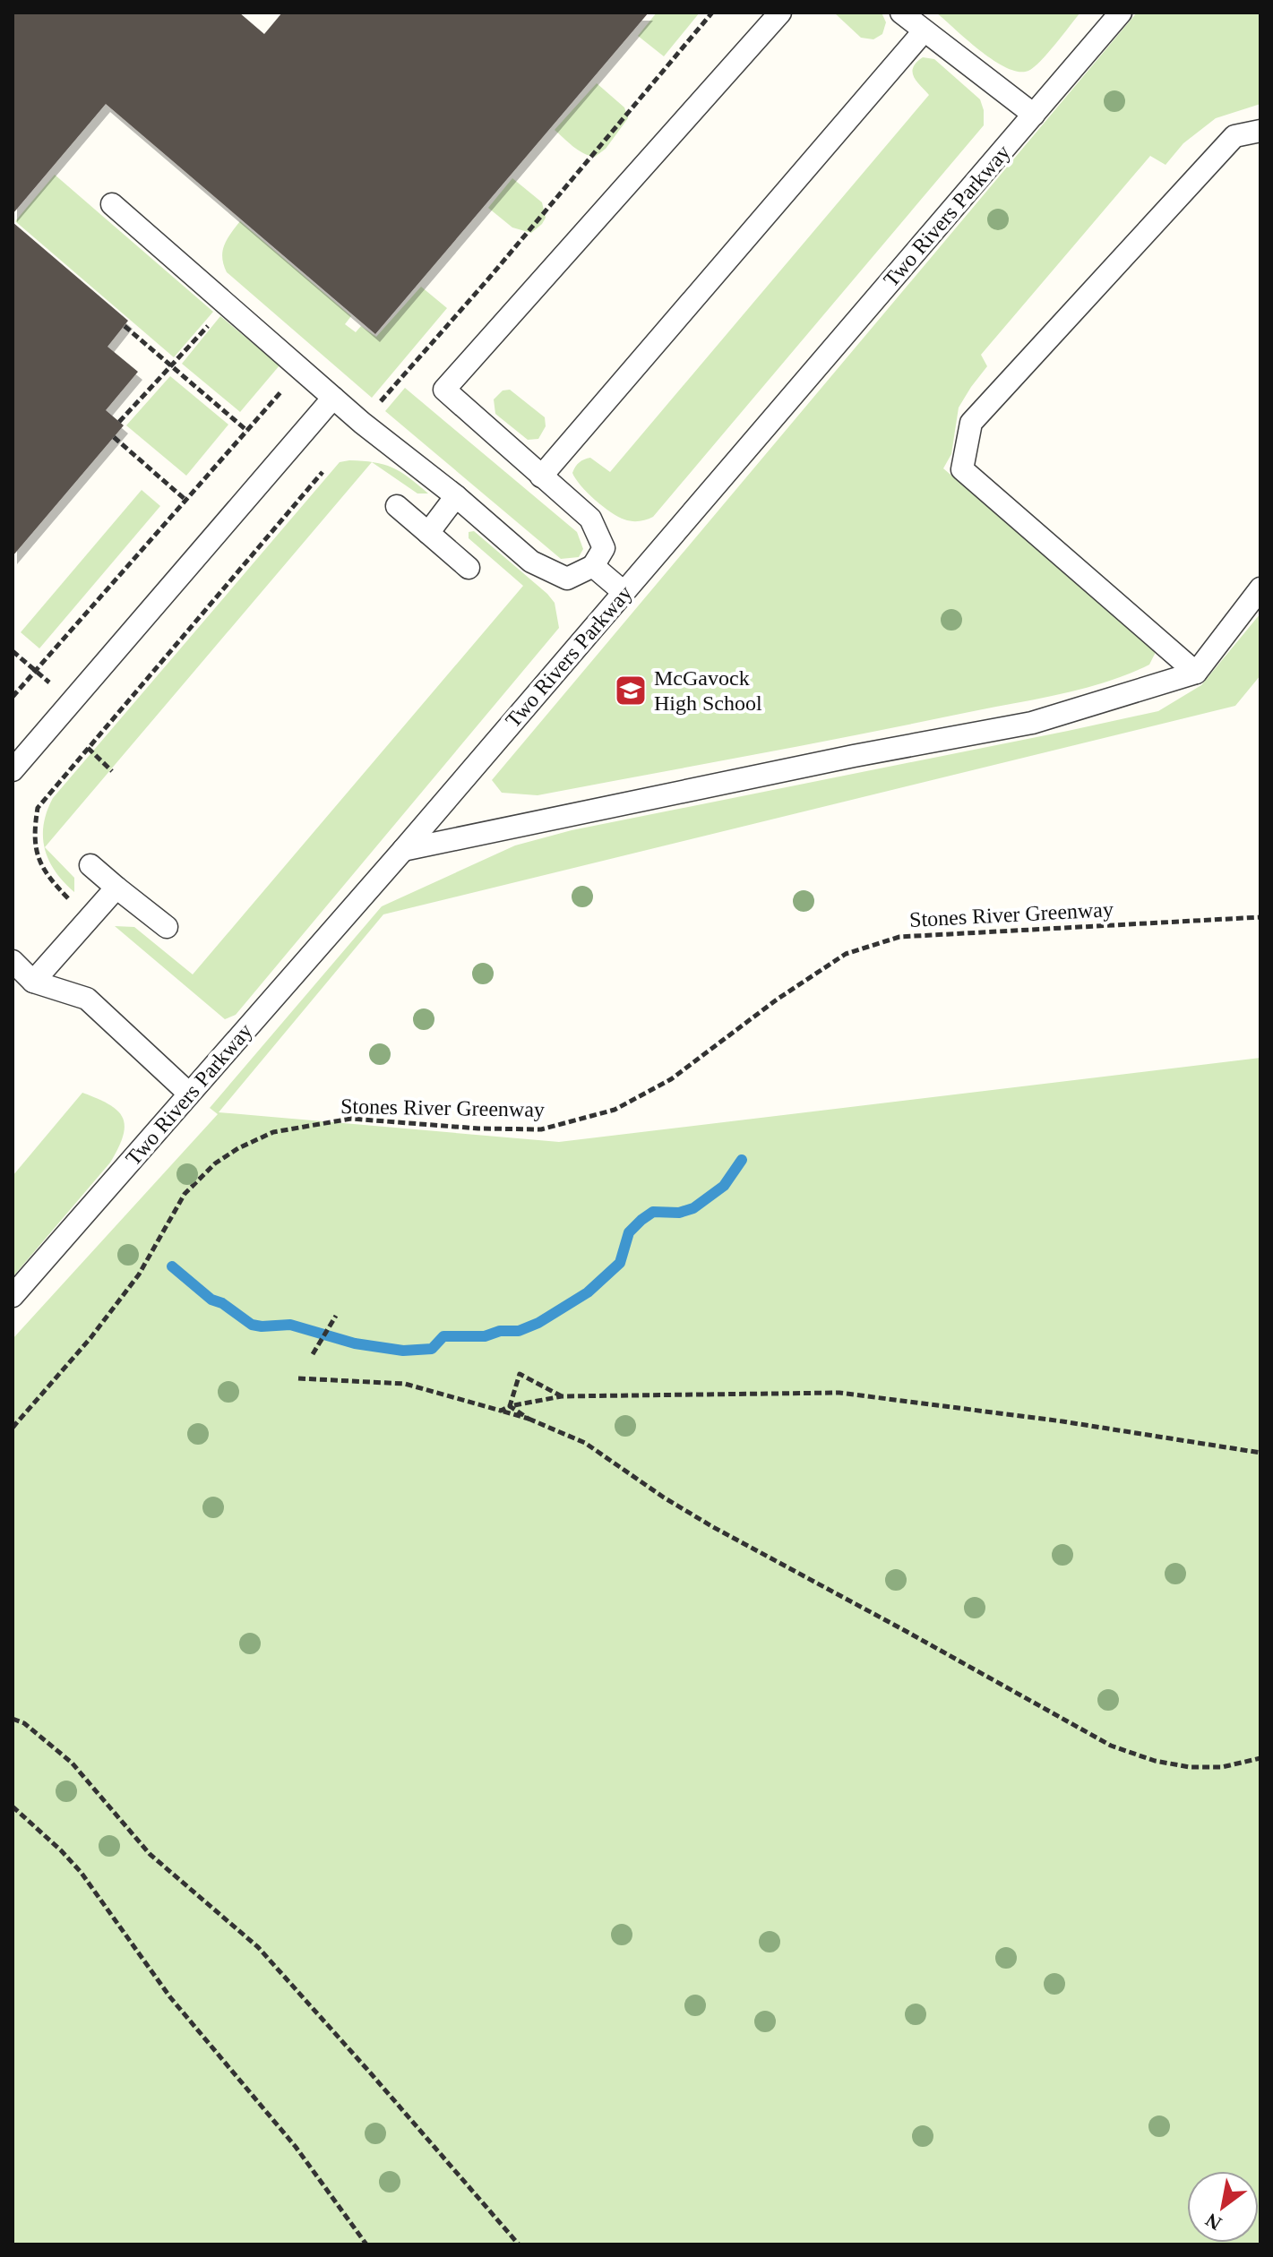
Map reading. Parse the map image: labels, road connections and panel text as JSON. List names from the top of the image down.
{
  "streets": {
    "lane": ["Two Rivers Parkway"],
    "path": ["Stones River Greenway"]
  },
  "places": {
    "school or university": ["McGavock High School"]
  },
  "north": "bottom left"
}
